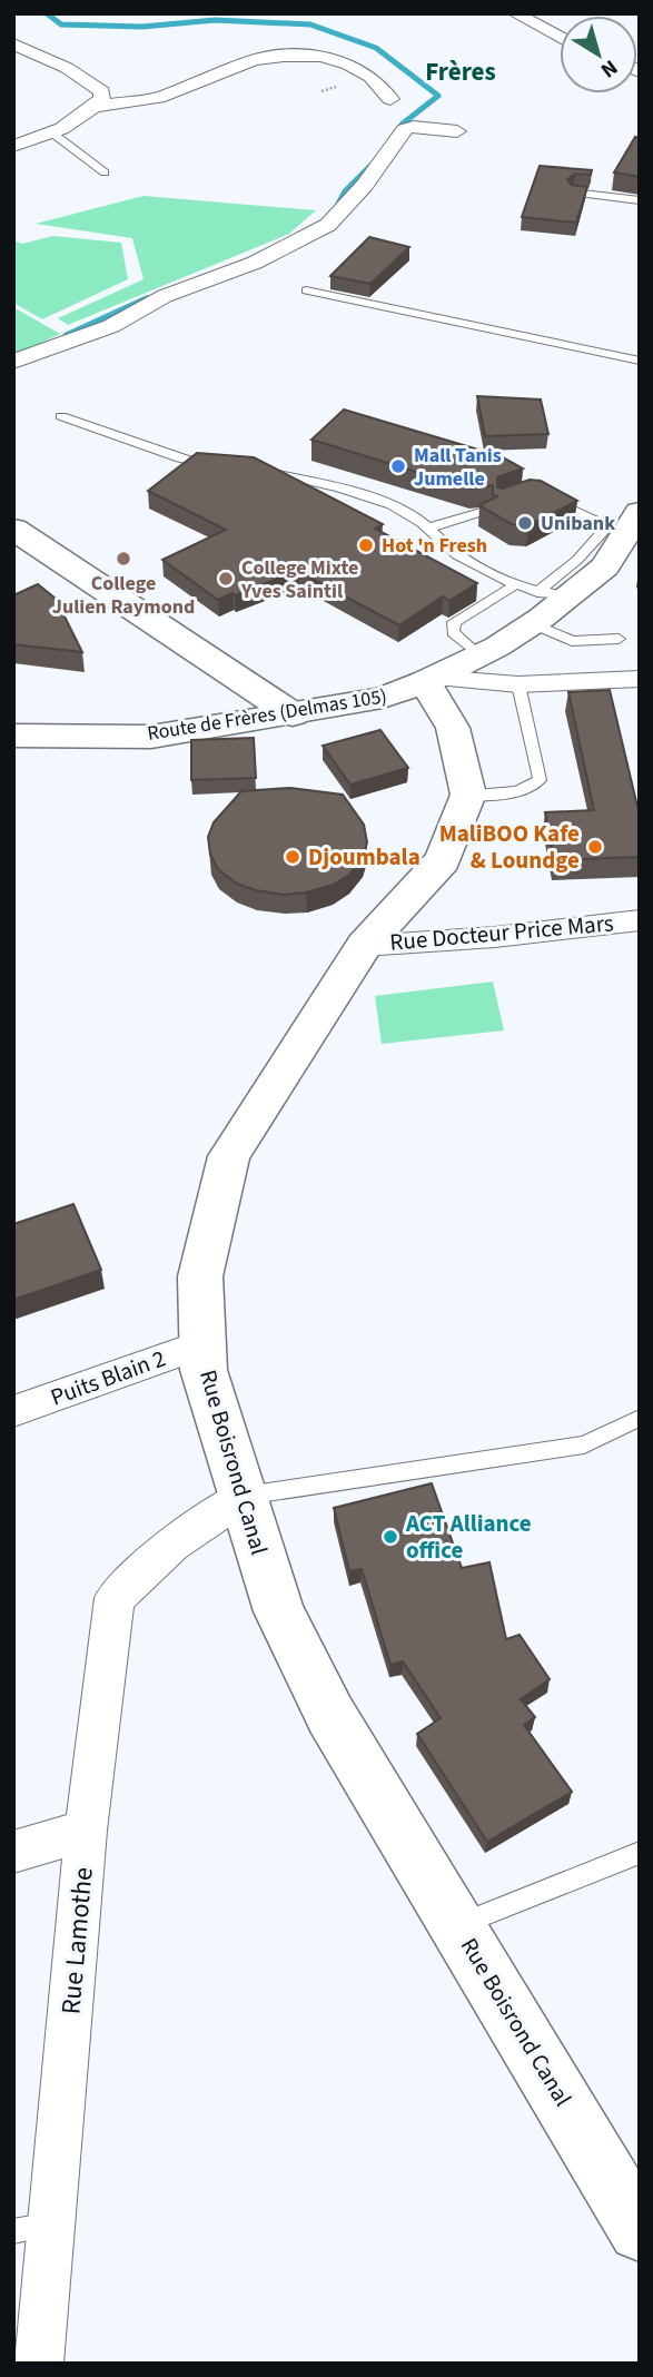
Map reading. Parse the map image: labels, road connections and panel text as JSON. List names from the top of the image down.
{
  "streets": {
    "street": [
      "Route de Frères (Delmas 105)",
      "Rue Docteur Price Mars",
      "Puits Blain 2",
      "Rue Boisrond Canal",
      "Rue Lamothe"
    ]
  },
  "crossings": [
    ["Rue Docteur Price Mars", "Rue Boisrond Canal"],
    ["Puits Blain 2", "Rue Boisrond Canal"],
    ["Rue Boisrond Canal", "Rue Lamothe"]
  ],
  "districts": ["Frères"],
  "places": [
    "Mall Tanis Jumelle",
    "Unibank",
    "Hot 'n Fresh",
    "College Julien Raymond",
    "College Mixte Yves Saintil",
    "MaliBOO Kafe & Loundge",
    "Djoumbala",
    "ACT Alliance office"
  ],
  "north": "bottom right"
}
